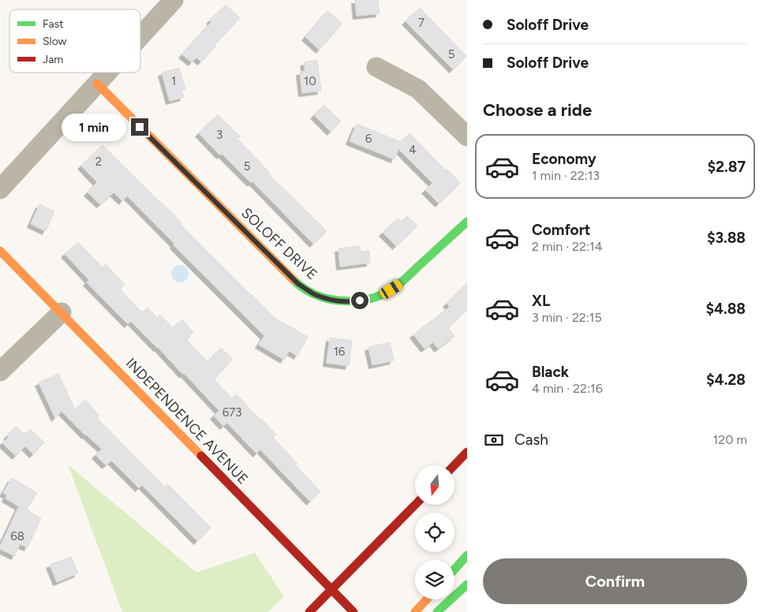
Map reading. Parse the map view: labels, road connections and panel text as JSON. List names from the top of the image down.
{
  "streets": {
    "main road": ["SOLOFF DRIVE", "INDEPENDENCE AVENUE"]
  },
  "house_numbers": [
    "7",
    "5",
    "1",
    "10",
    "3",
    "6",
    "4",
    "2",
    "5",
    "16",
    "673",
    "68"
  ],
  "legend": ["Fast", "Slow", "Jam"],
  "north": "bottom",
  "page": {
    "banner": ["Soloff Drive", "Soloff Drive"],
    "heading": "Choose a ride",
    "bubble": "1 min",
    "list": [
      {
        "name": "Economy",
        "note": "1 min · 22:13",
        "value": "$2.87"
      },
      {
        "name": "Comfort",
        "note": "2 min · 22:14",
        "value": "$3.88"
      },
      {
        "name": "XL",
        "note": "3 min · 22:15",
        "value": "$4.88"
      },
      {
        "name": "Black",
        "note": "4 min · 22:16",
        "value": "$4.28"
      }
    ],
    "pay": ["Cash", "120 m"],
    "buttons": "Confirm"
  }
}
